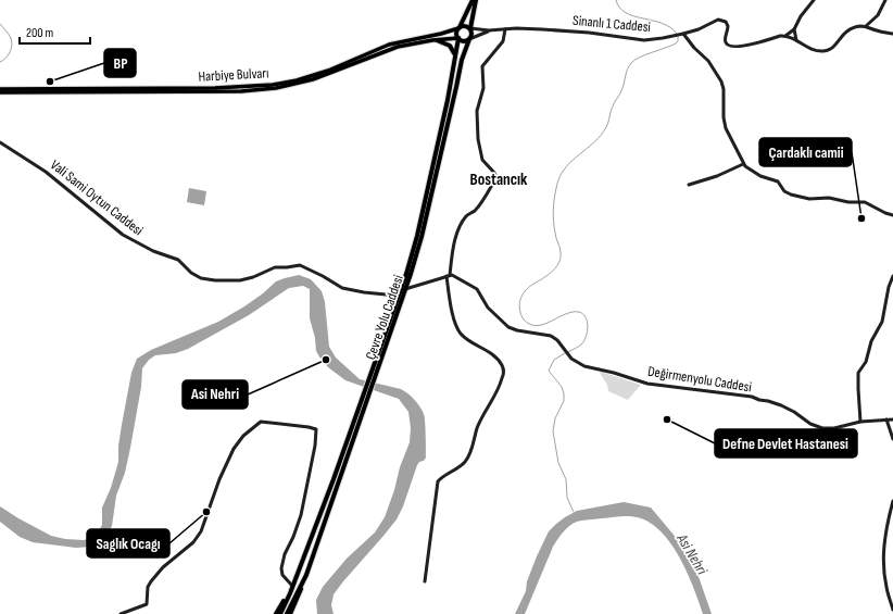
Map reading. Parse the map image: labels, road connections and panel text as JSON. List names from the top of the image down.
{
  "streets": {
    "highway": ["Çevre Yolu Caddesi"],
    "main road": ["Harbiye Bulvarı"],
    "street": ["Sinanlı 1 Caddesi", "Vali Sami Oytun Caddesi", "Değirmenyolu Caddesi"]
  },
  "crossings": [
    ["Sinanlı 1 Caddesi", "Harbiye Bulvarı"],
    ["Sinanlı 1 Caddesi", "Çevre Yolu Caddesi"],
    ["Harbiye Bulvarı", "Çevre Yolu Caddesi"],
    ["Vali Sami Oytun Caddesi", "Çevre Yolu Caddesi"]
  ],
  "districts": ["Bostancık"],
  "water": ["Asi Nehri"],
  "places": [
    "BP",
    "Çardaklı camii",
    "Asi Nehri",
    "Defne Devlet Hastanesi",
    "Saglık Ocagı"
  ],
  "scale_bar": "200 m"
}
